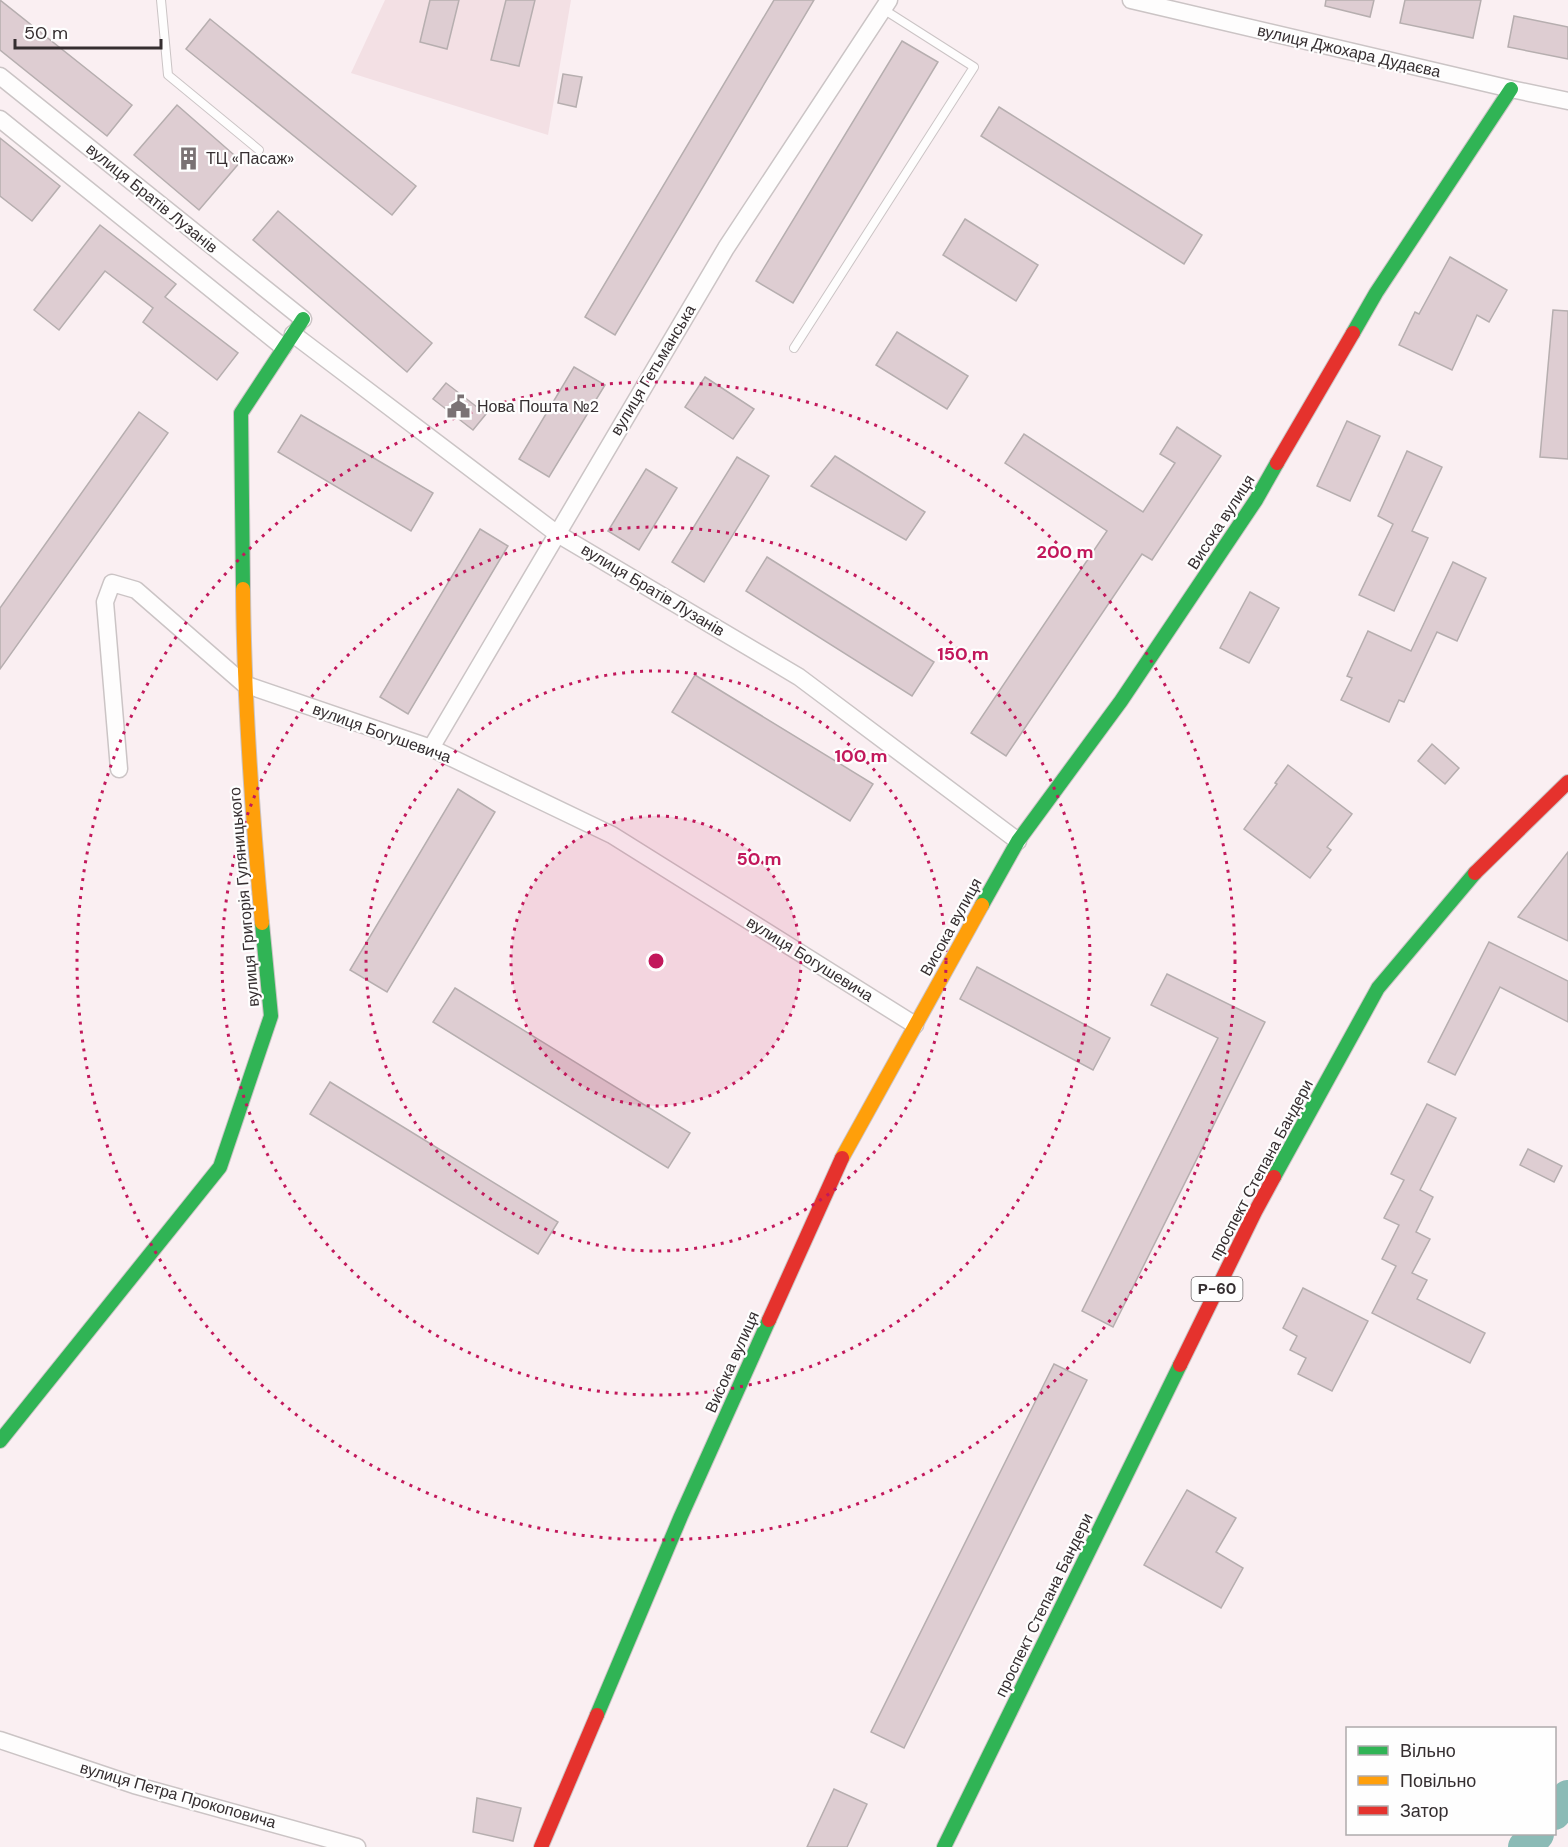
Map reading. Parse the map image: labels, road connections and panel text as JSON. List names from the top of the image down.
{
  "streets": {
    "street": [
      "вулиця Джохара Дудаєва",
      "вулиця Братів Лузанів",
      "вулиця Гетьманська",
      "Висока вулиця",
      "вулиця Богушевича",
      "вулиця Григорія Гуляницького",
      "проспект Степана Бандери",
      "Р-60",
      "вулиця Петра Прокоповича"
    ]
  },
  "crossings": [
    ["вулиця Джохара Дудаєва", "Висока вулиця"],
    ["вулиця Братів Лузанів", "вулиця Гетьманська"],
    ["вулиця Братів Лузанів", "Висока вулиця"],
    ["вулиця Братів Лузанів", "вулиця Григорія Гуляницького"],
    ["вулиця Гетьманська", "вулиця Богушевича"],
    ["Висока вулиця", "вулиця Богушевича"],
    ["вулиця Богушевича", "вулиця Григорія Гуляницького"]
  ],
  "places": {
    "building": ["ТЦ «Пасаж»"],
    "public building": ["Нова Пошта №2"]
  },
  "legend": ["Вільно", "Повільно", "Затор"],
  "scale_bar": "50 m",
  "rings": [
    "200 m",
    "150 m",
    "100 m",
    "50 m"
  ]
}
